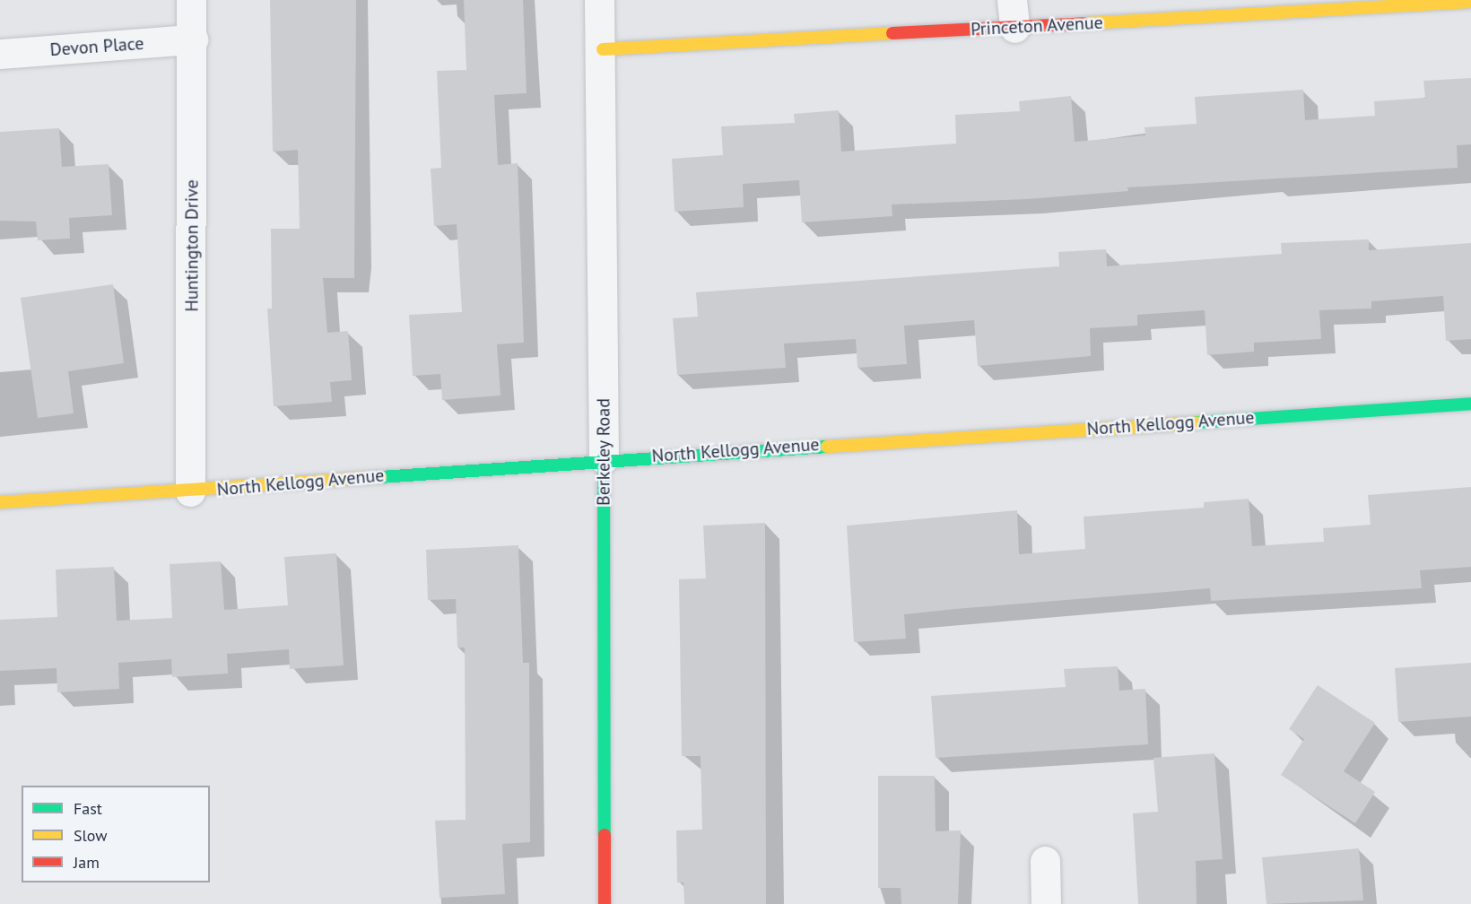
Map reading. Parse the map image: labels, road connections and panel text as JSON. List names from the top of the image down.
{
  "streets": {
    "street": [
      "Princeton Avenue",
      "Devon Place",
      "Huntington Drive",
      "North Kellogg Avenue",
      "Berkeley Road"
    ]
  },
  "crossings": [
    ["Princeton Avenue", "Berkeley Road"],
    ["Devon Place", "Huntington Drive"],
    ["Huntington Drive", "North Kellogg Avenue"],
    ["North Kellogg Avenue", "Berkeley Road"]
  ],
  "legend": ["Fast", "Slow", "Jam"]
}
